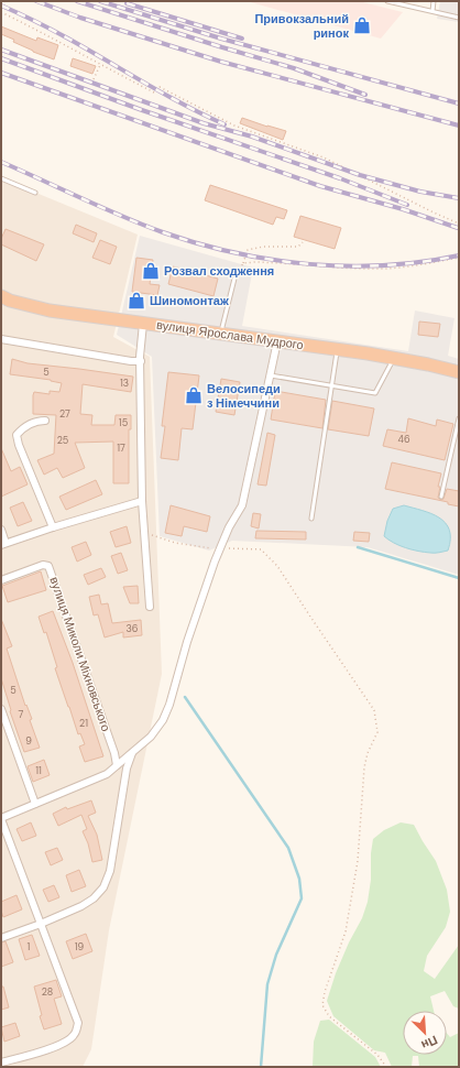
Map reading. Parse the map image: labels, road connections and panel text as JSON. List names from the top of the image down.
{
  "streets": {
    "highway": ["вулиця Ярослава Мудрого"],
    "street": ["вулиця Миколи Міхновського"]
  },
  "places": {
    "shop": [
      "Привокзальний ринок",
      "Розвал сходження",
      "Шиномонтаж",
      "Велосипеди з Німеччини"
    ]
  },
  "house_numbers": [
    "5",
    "13",
    "27",
    "15",
    "46",
    "25",
    "17",
    "36",
    "5",
    "7",
    "21",
    "9",
    "11",
    "1",
    "19",
    "28"
  ],
  "north": "bottom right"
}
